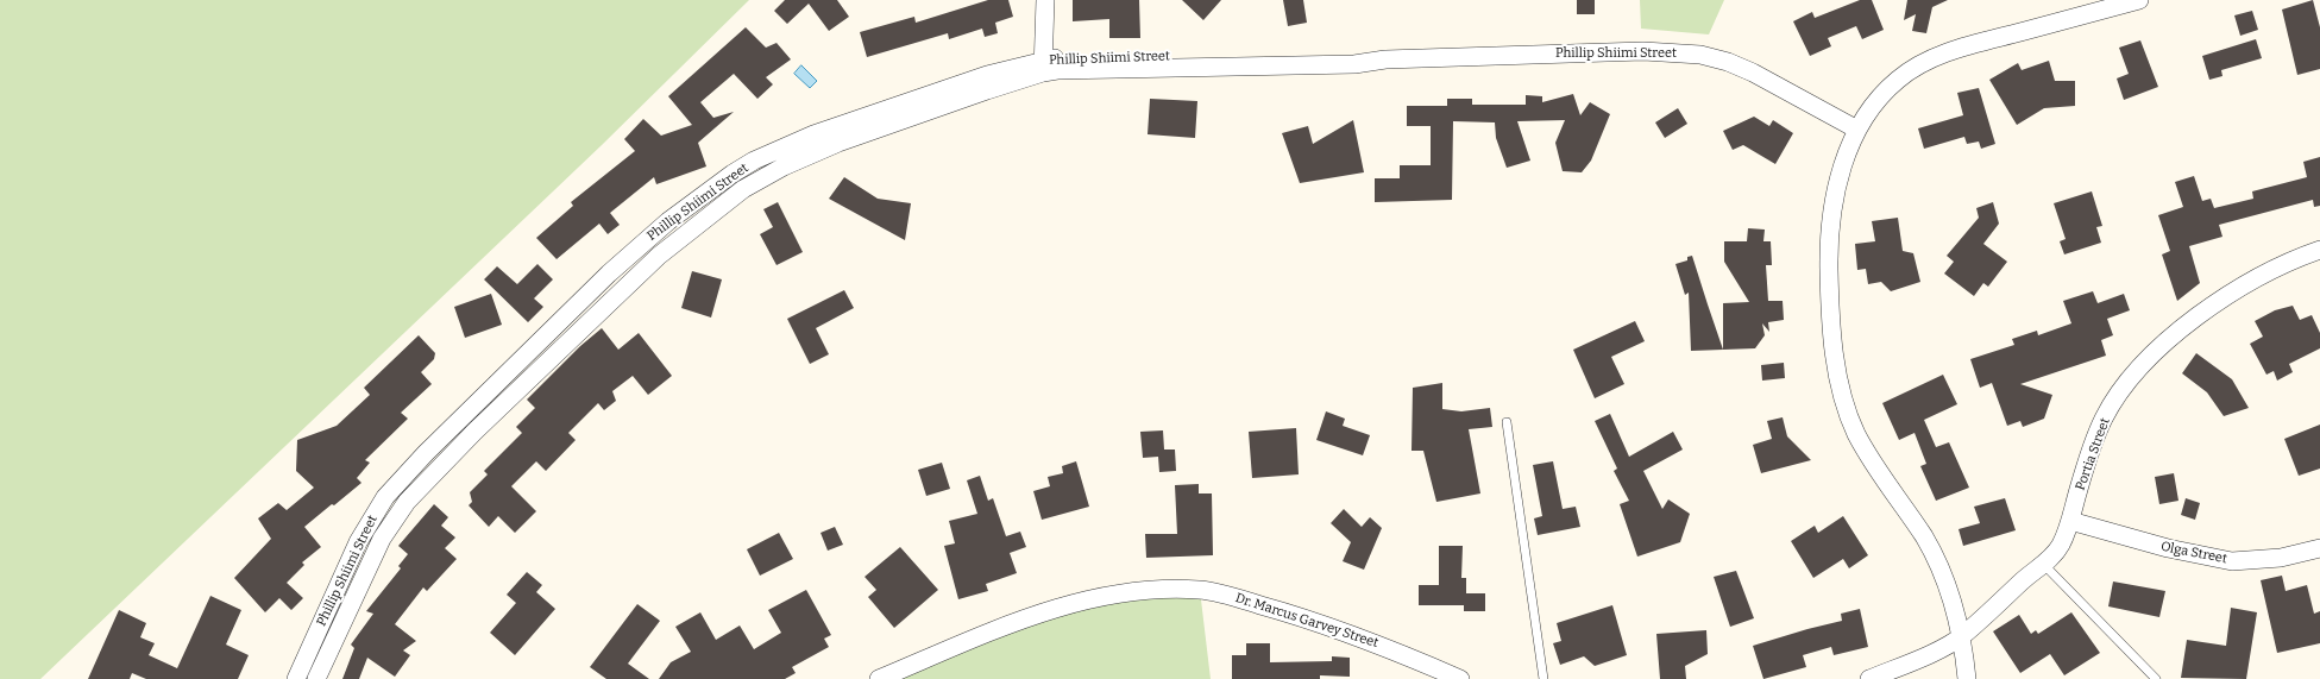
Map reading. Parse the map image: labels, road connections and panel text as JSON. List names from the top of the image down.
{
  "streets": {
    "street": [
      "Phillip Shiimi Street",
      "Portia Street",
      "Olga Street",
      "Dr. Marcus Garvey Street"
    ]
  },
  "crossings": [
    ["Portia Street", "Olga Street"]
  ]
}
